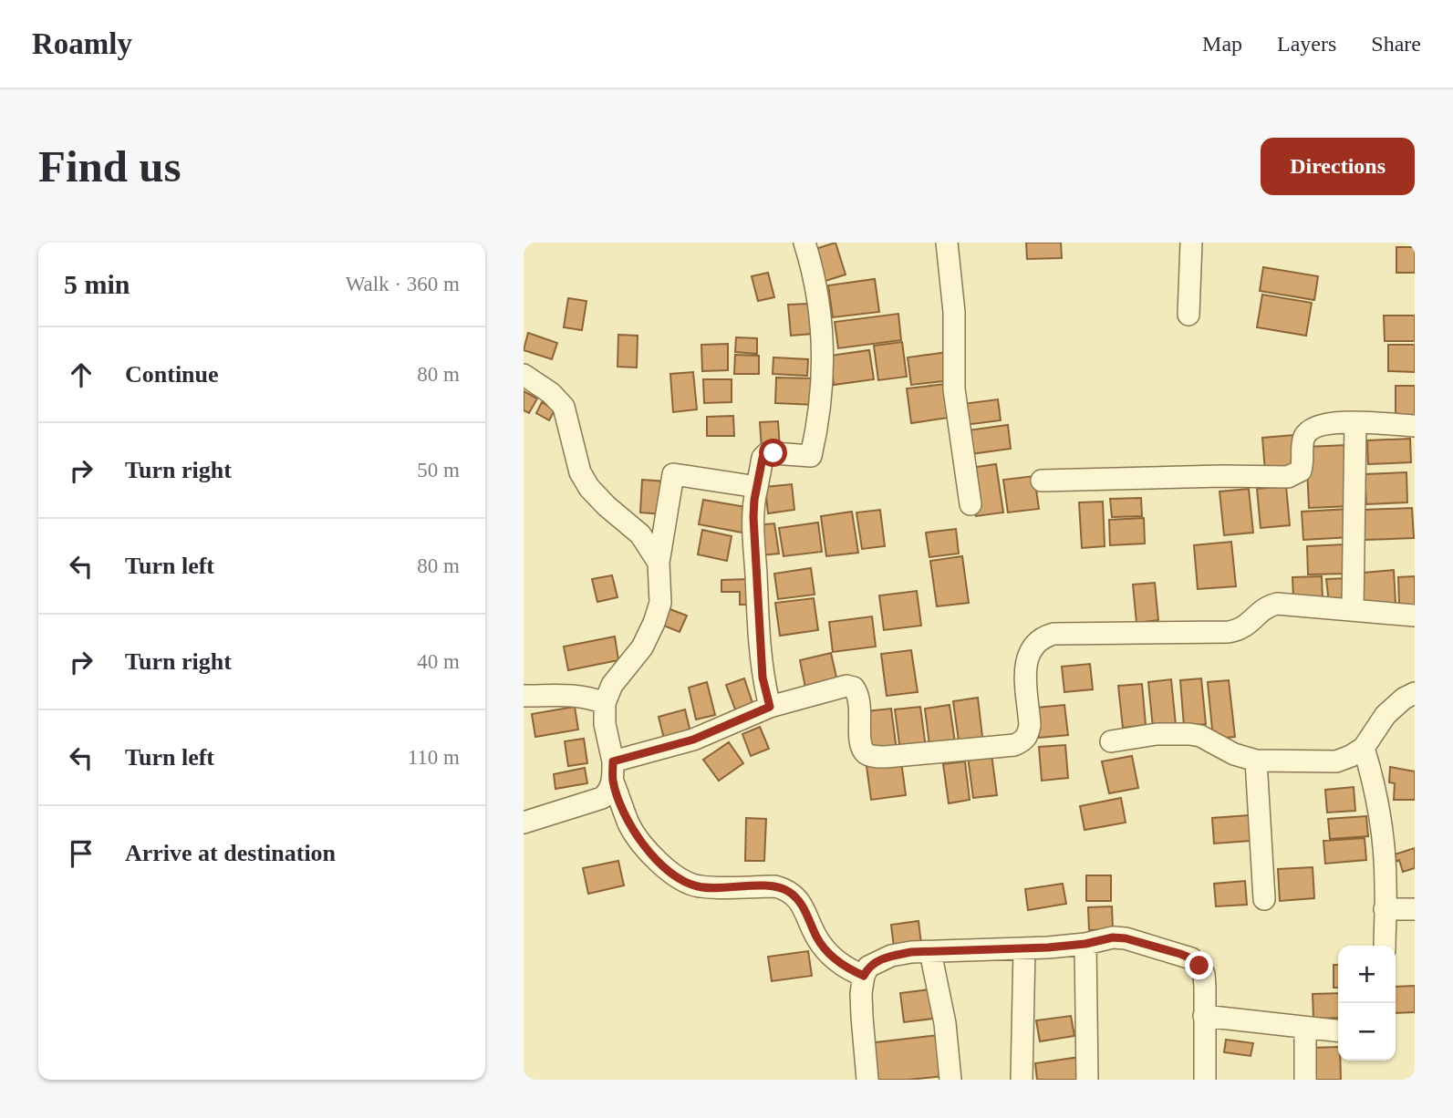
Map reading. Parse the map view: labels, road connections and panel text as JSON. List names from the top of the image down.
{
  "page": {
    "header": "Roamly",
    "nav": ["Map", "Layers", "Share"],
    "buttons": "Directions",
    "title": "Find us",
    "heading": ["5 min", "Walk · 360 m"],
    "list": [
      ["Continue", "80 m"],
      ["Turn right", "50 m"],
      ["Turn left", "80 m"],
      ["Turn right", "40 m"],
      ["Turn left", "110 m"],
      "Arrive at destination"
    ],
    "map_buttons": ["+", "−"]
  }
}
